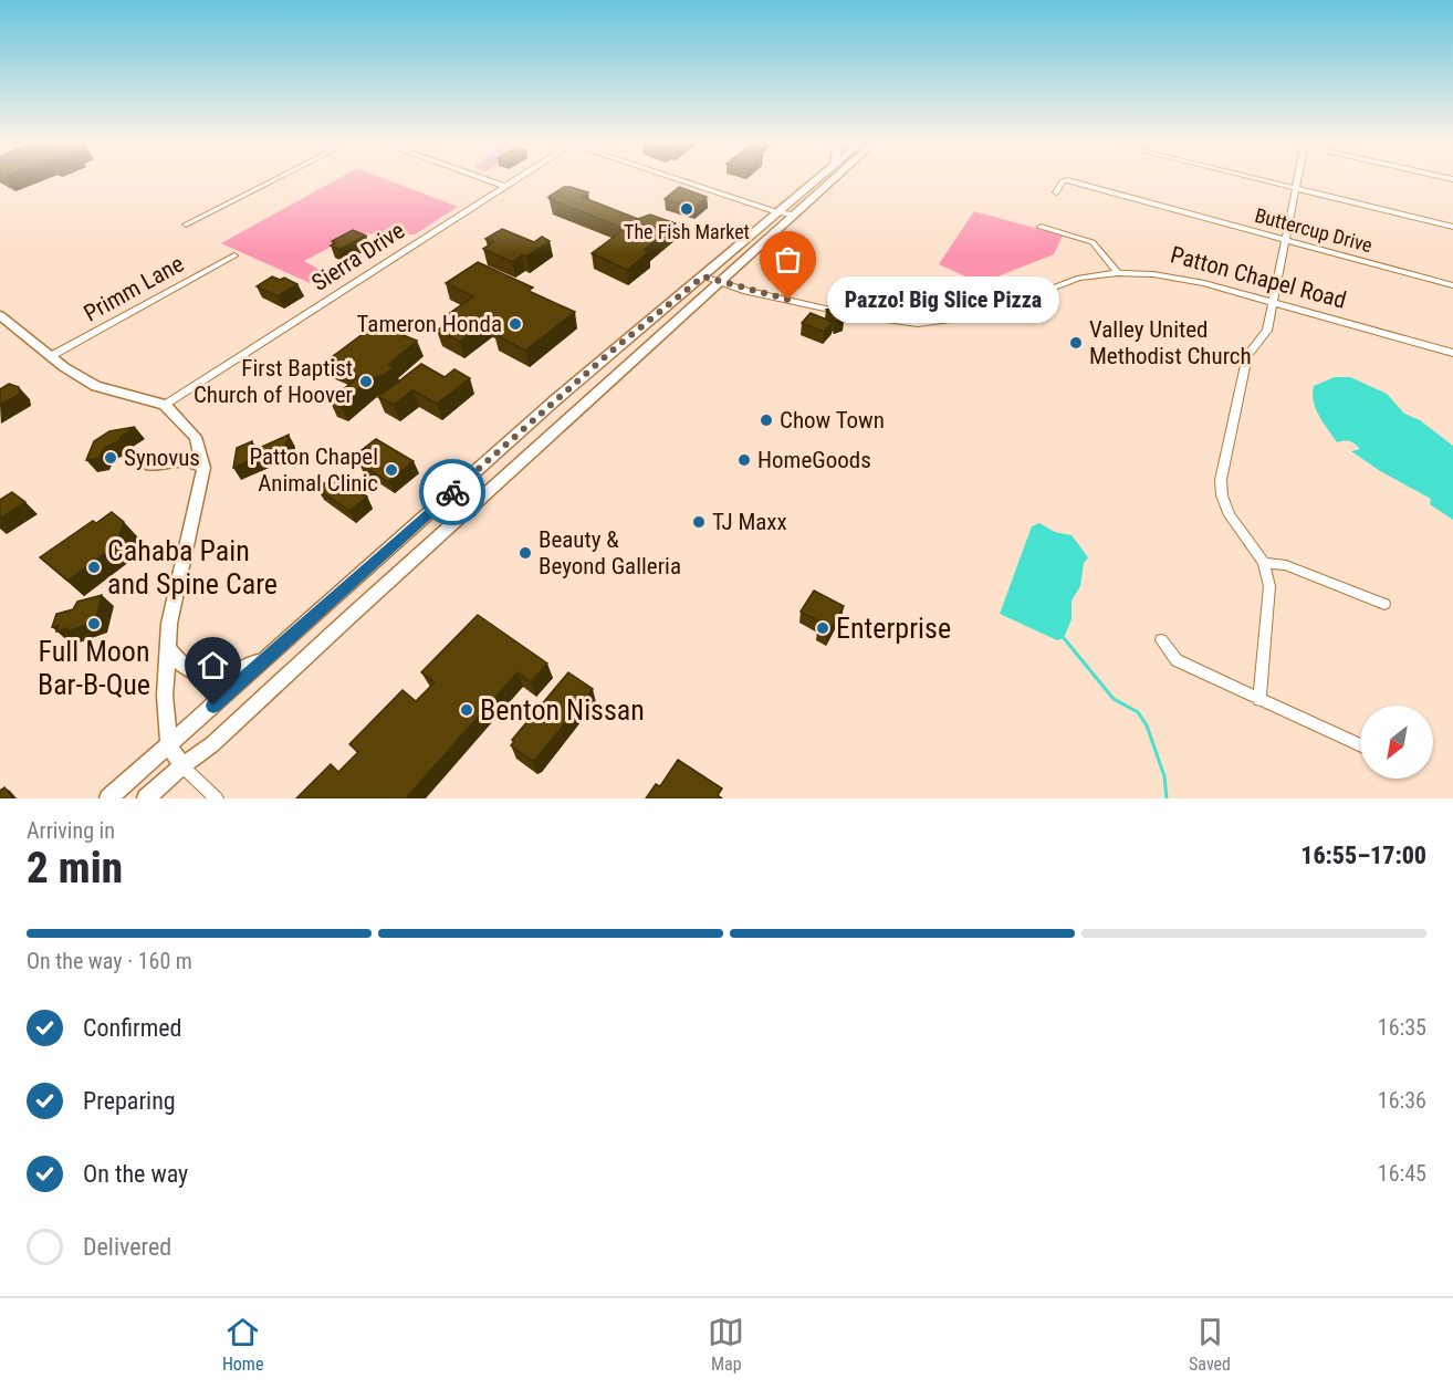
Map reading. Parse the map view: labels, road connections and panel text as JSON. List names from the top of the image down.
{
  "streets": {
    "street": [
      "Buttercup Drive",
      "Sierra Drive",
      "Patton Chapel Road",
      "Primm Lane"
    ]
  },
  "places": [
    "The Fish Market",
    "Pazzo! Big Slice Pizza",
    "Tameron Honda",
    "Valley United Methodist Church",
    "First Baptist Church of Hoover",
    "Chow Town",
    "Synovus",
    "HomeGoods",
    "Patton Chapel Animal Clinic",
    "TJ Maxx",
    "Beauty & Beyond Galleria",
    "Cahaba Pain and Spine Care",
    "Full Moon Bar-B-Que",
    "Enterprise",
    "Benton Nissan"
  ],
  "north": "bottom left",
  "page": {
    "bubble": "Pazzo! Big Slice Pizza",
    "heading": ["2 min", "Arriving in", "16:55–17:00"],
    "bar": "On the way · 160 m",
    "list": [
      ["Confirmed", "16:35"],
      ["Preparing", "16:36"],
      ["On the way", "16:45"],
      "Delivered"
    ],
    "tabs": ["Home", "Map", "Saved"]
  }
}
